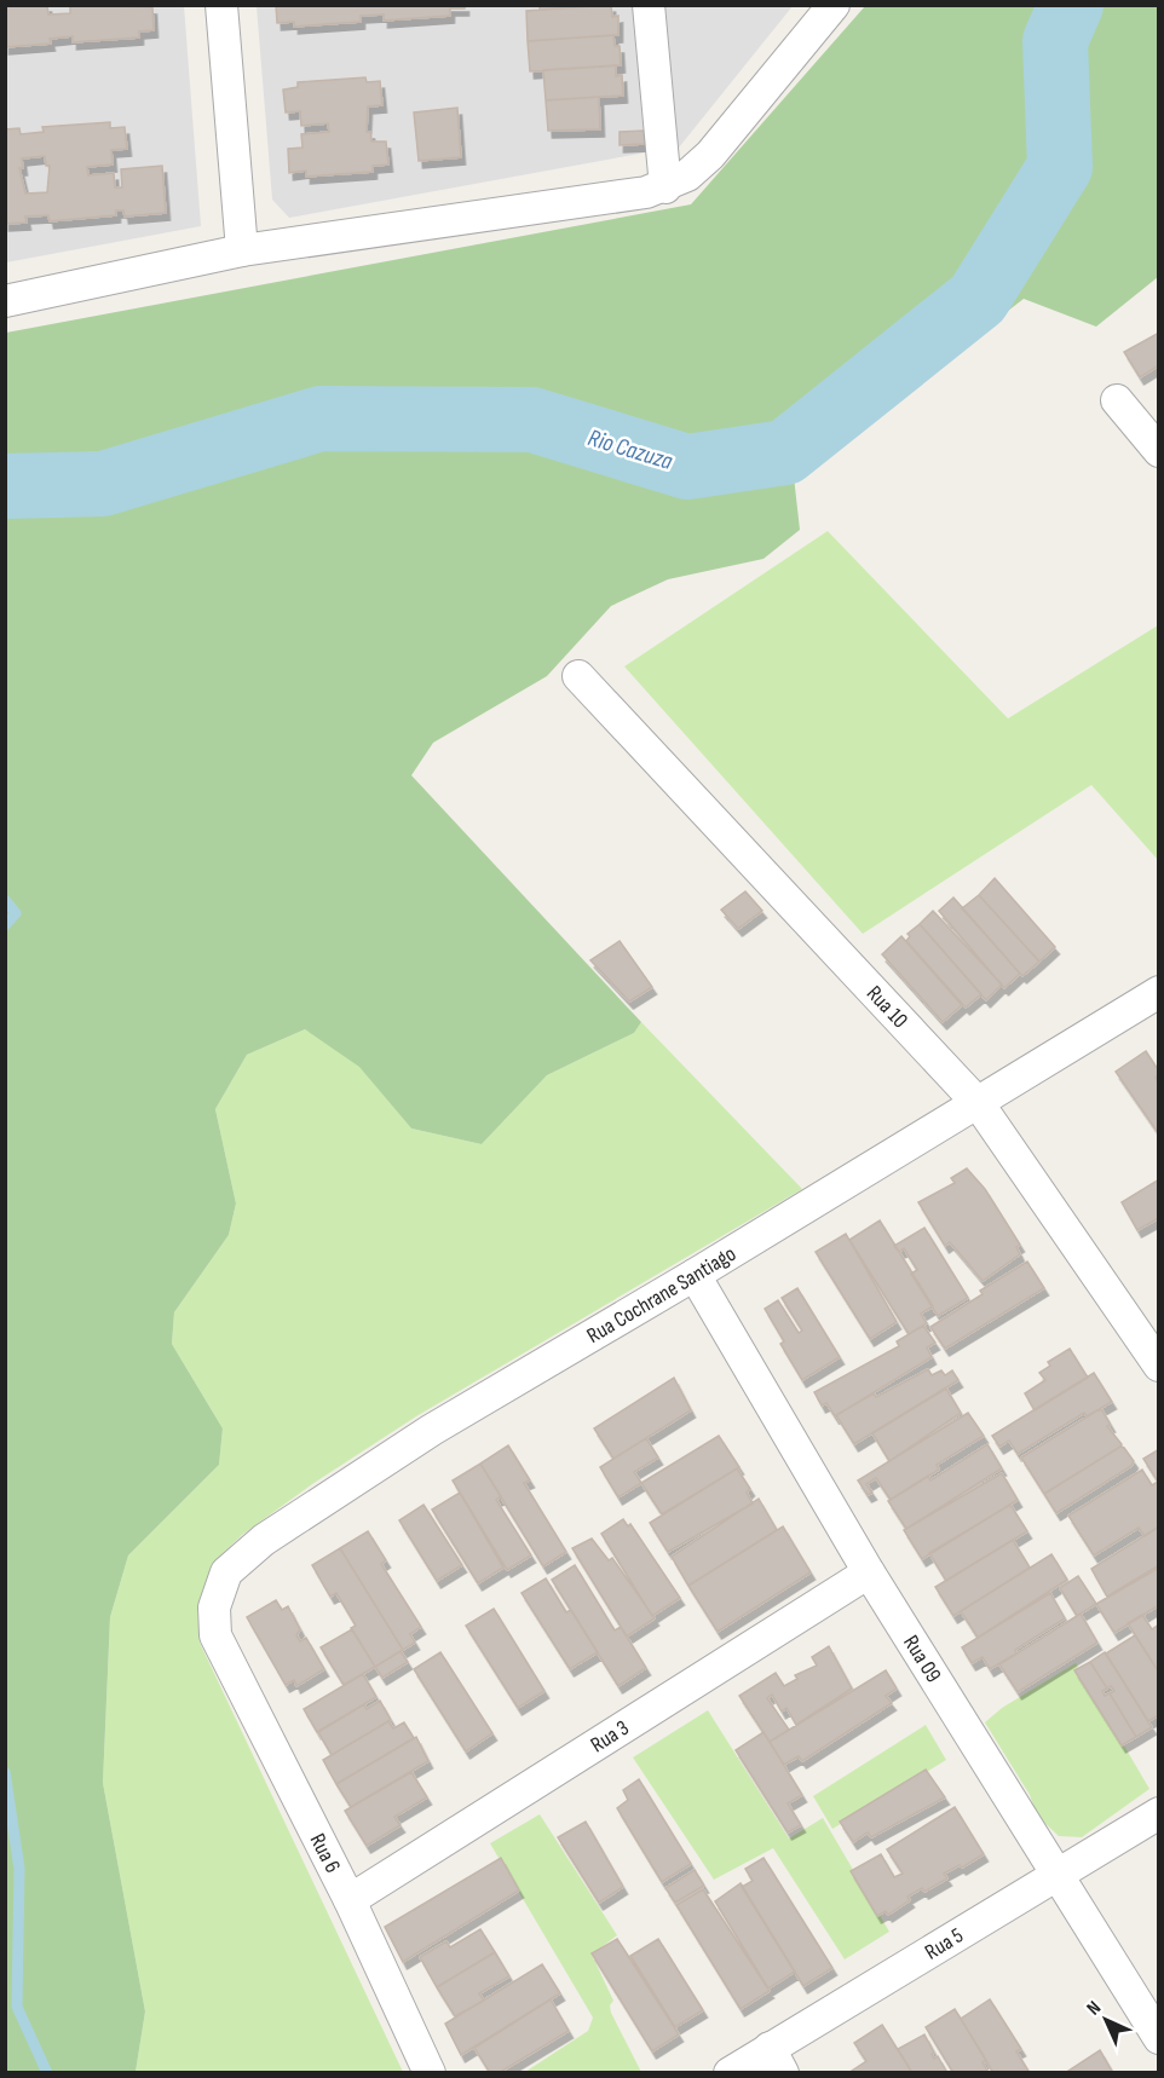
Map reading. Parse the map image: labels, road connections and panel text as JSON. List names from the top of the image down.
{
  "streets": {
    "street": [
      "Rua 10",
      "Rua Cochrane Santiago",
      "Rua 09",
      "Rua 3",
      "Rua 6",
      "Rua 5"
    ]
  },
  "crossings": [
    ["Rua 10", "Rua Cochrane Santiago"],
    ["Rua Cochrane Santiago", "Rua 09"],
    ["Rua Cochrane Santiago", "Rua 6"],
    ["Rua 09", "Rua 3"],
    ["Rua 09", "Rua 5"],
    ["Rua 3", "Rua 6"]
  ],
  "water": ["Rio Cazuza"],
  "north": "top left"
}
